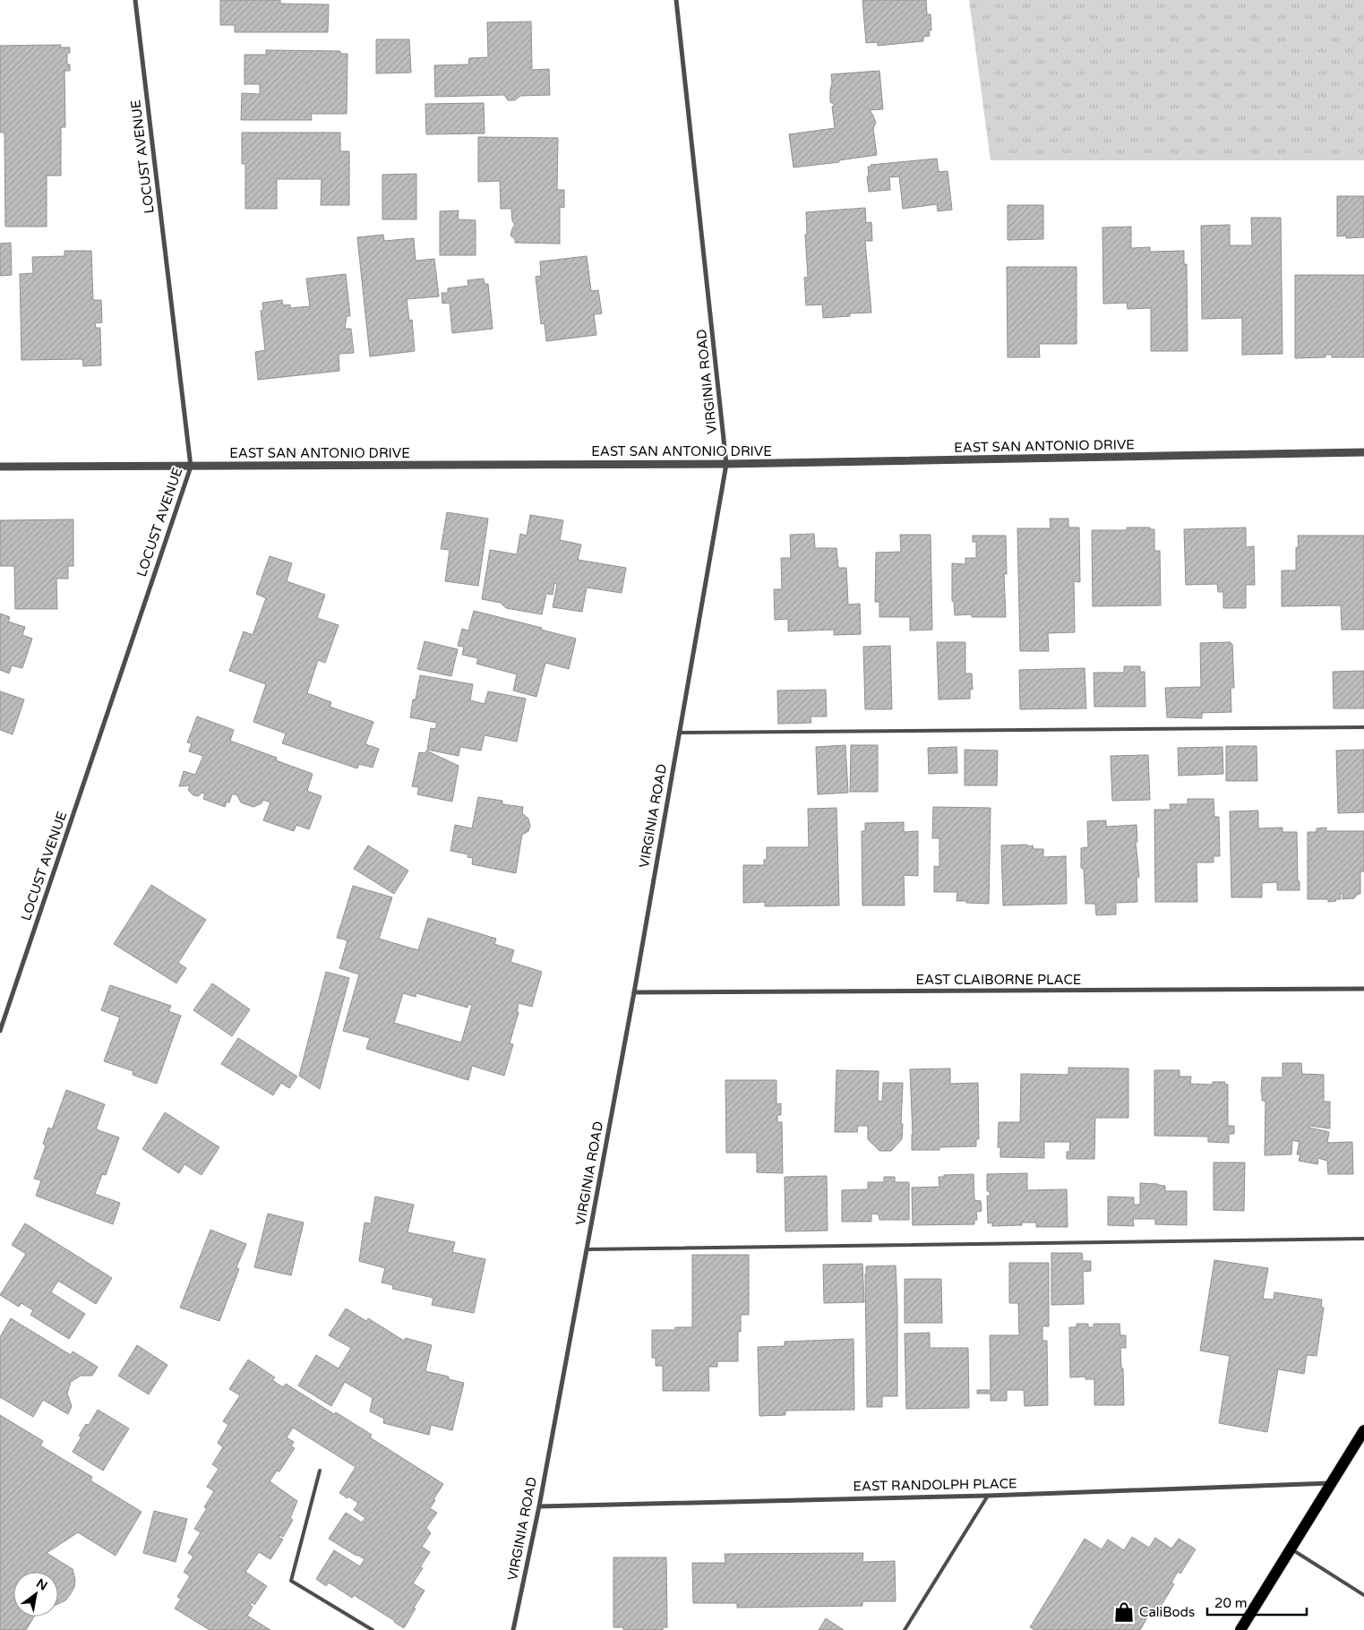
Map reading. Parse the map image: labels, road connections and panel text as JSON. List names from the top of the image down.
{
  "streets": {
    "street": [
      "LOCUST AVENUE",
      "VIRGINIA ROAD",
      "EAST SAN ANTONIO DRIVE",
      "EAST CLAIBORNE PLACE",
      "EAST RANDOLPH PLACE"
    ]
  },
  "crossings": [
    ["LOCUST AVENUE", "EAST SAN ANTONIO DRIVE"],
    ["VIRGINIA ROAD", "EAST SAN ANTONIO DRIVE"],
    ["VIRGINIA ROAD", "EAST CLAIBORNE PLACE"],
    ["VIRGINIA ROAD", "EAST RANDOLPH PLACE"]
  ],
  "places": {
    "shop": ["CaliBods"]
  },
  "scale_bar": "20 m",
  "north": "top right"
}
